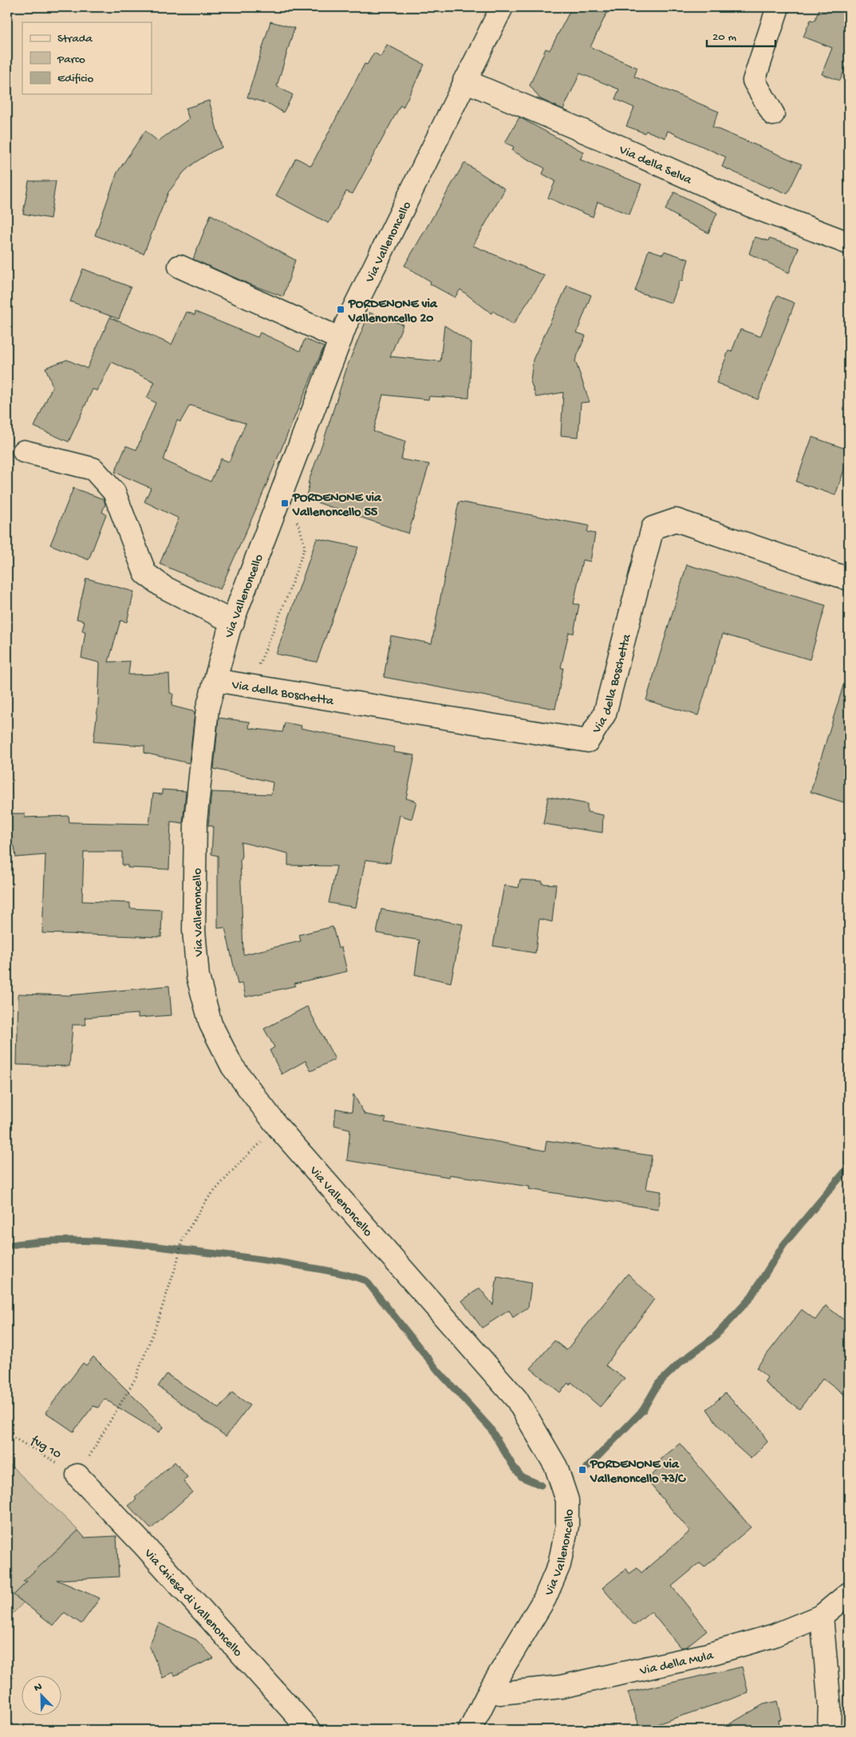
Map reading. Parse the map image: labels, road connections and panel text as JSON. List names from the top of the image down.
{
  "streets": {
    "street": [
      "Via della Selva",
      "Via Vallenoncello",
      "Via della Boschetta",
      "Via Chiesa di Vallenoncello",
      "Via della Mula"
    ],
    "path": ["fvg 10"]
  },
  "crossings": [
    ["Via della Selva", "Via Vallenoncello"],
    ["Via Vallenoncello", "Via della Boschetta"],
    ["Via Vallenoncello", "Via della Mula"],
    ["fvg 10", "Via Chiesa di Vallenoncello"]
  ],
  "places": {
    "transit": ["PORDENONE via Vallenoncello 20", "PORDENONE via Vallenoncello 55", "PORDENONE via Vallenoncello 73/C"]
  },
  "legend": ["Strada", "Parco", "Edificio"],
  "scale_bar": "20 m",
  "north": "top left"
}
